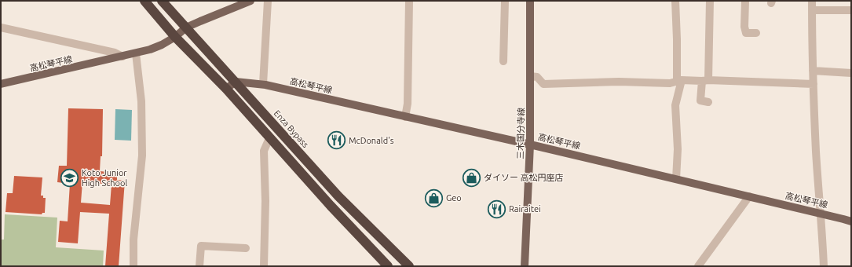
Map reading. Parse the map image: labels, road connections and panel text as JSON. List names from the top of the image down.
{
  "streets": {
    "highway": ["Enza Bypass"],
    "main road": ["高松琴平線", "三木国分寺線"]
  },
  "crossings": [
    ["高松琴平線", "Enza Bypass"],
    ["高松琴平線", "三木国分寺線"]
  ],
  "places": {
    "restaurant": ["McDonald's", "Rairaitei"],
    "school or university": ["Koto Junior High School"],
    "shop": ["ダイソー 高松円座店", "Geo"]
  }
}
